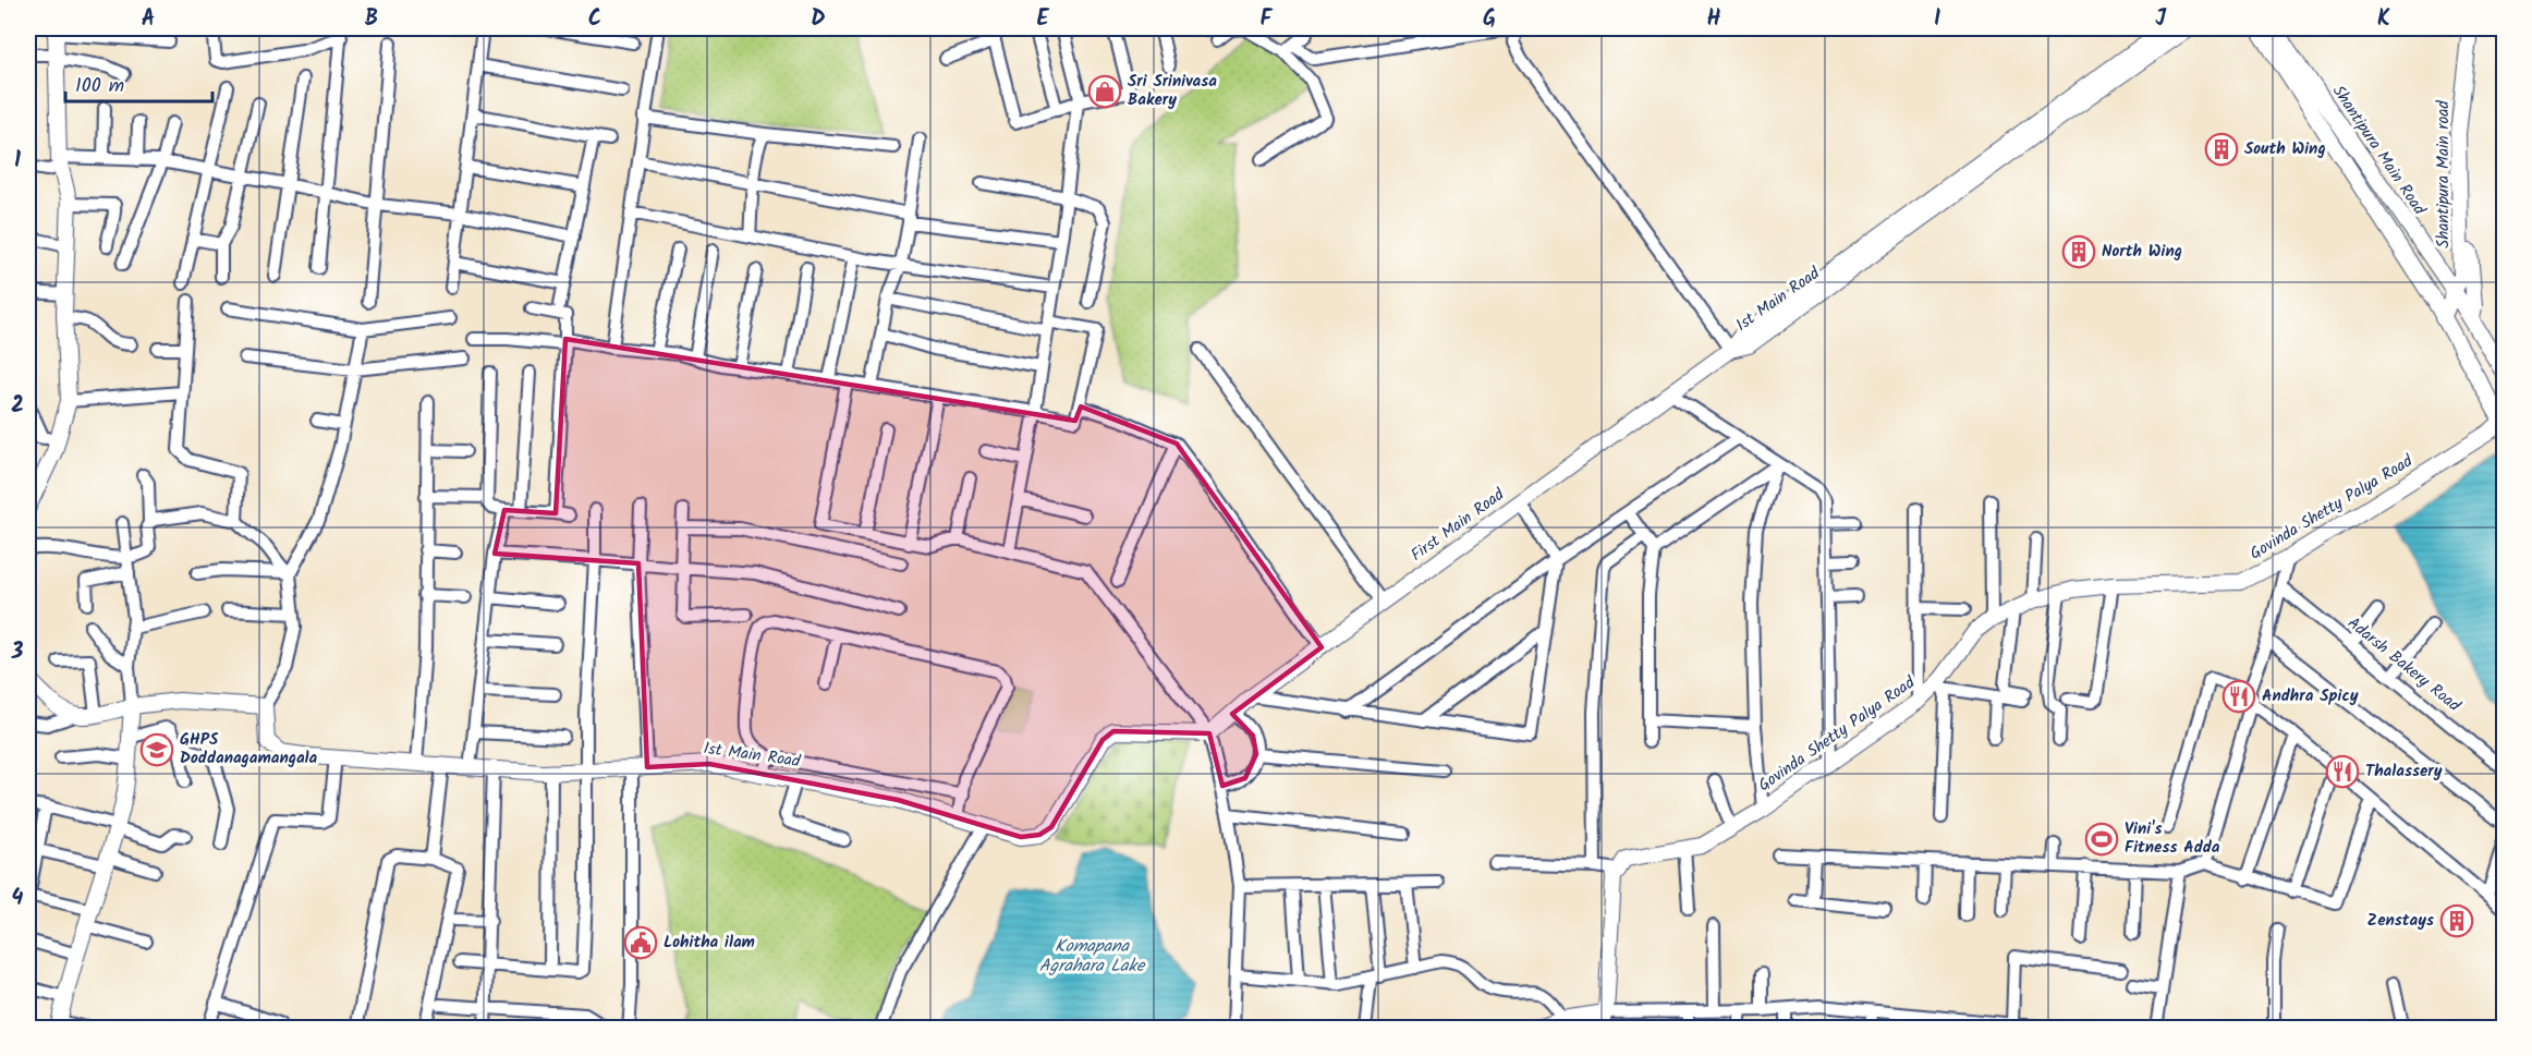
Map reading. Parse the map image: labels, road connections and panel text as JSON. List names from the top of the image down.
{
  "streets": {
    "street": [
      "Shantipura Main Road",
      "Shantipura Main road",
      "1st Main Road",
      "Govinda Shetty Palya Road",
      "First Main Road",
      "Adarsh Bakery Road"
    ]
  },
  "crossings": [
    ["Shantipura Main Road", "Shantipura Main road"],
    ["1st Main Road", "First Main Road"]
  ],
  "water": ["Komapana Agrahara Lake"],
  "places": {
    "shop": ["Sri Srinivasa Bakery"],
    "building": ["South Wing", "North Wing", "Zenstays"],
    "restaurant": ["Andhra Spicy", "Thalassery"],
    "school or university": ["GHPS Doddanagamangala"],
    "sports": ["Vini's Fitness Adda"],
    "public building": ["Lohitha ilam"]
  },
  "scale_bar": "100 m",
  "grid": {
    "columns": [
      "A",
      "B",
      "C",
      "D",
      "E",
      "F",
      "G",
      "H",
      "I",
      "J",
      "K"
    ],
    "rows": [
      "1",
      "2",
      "3",
      "4"
    ]
  }
}
